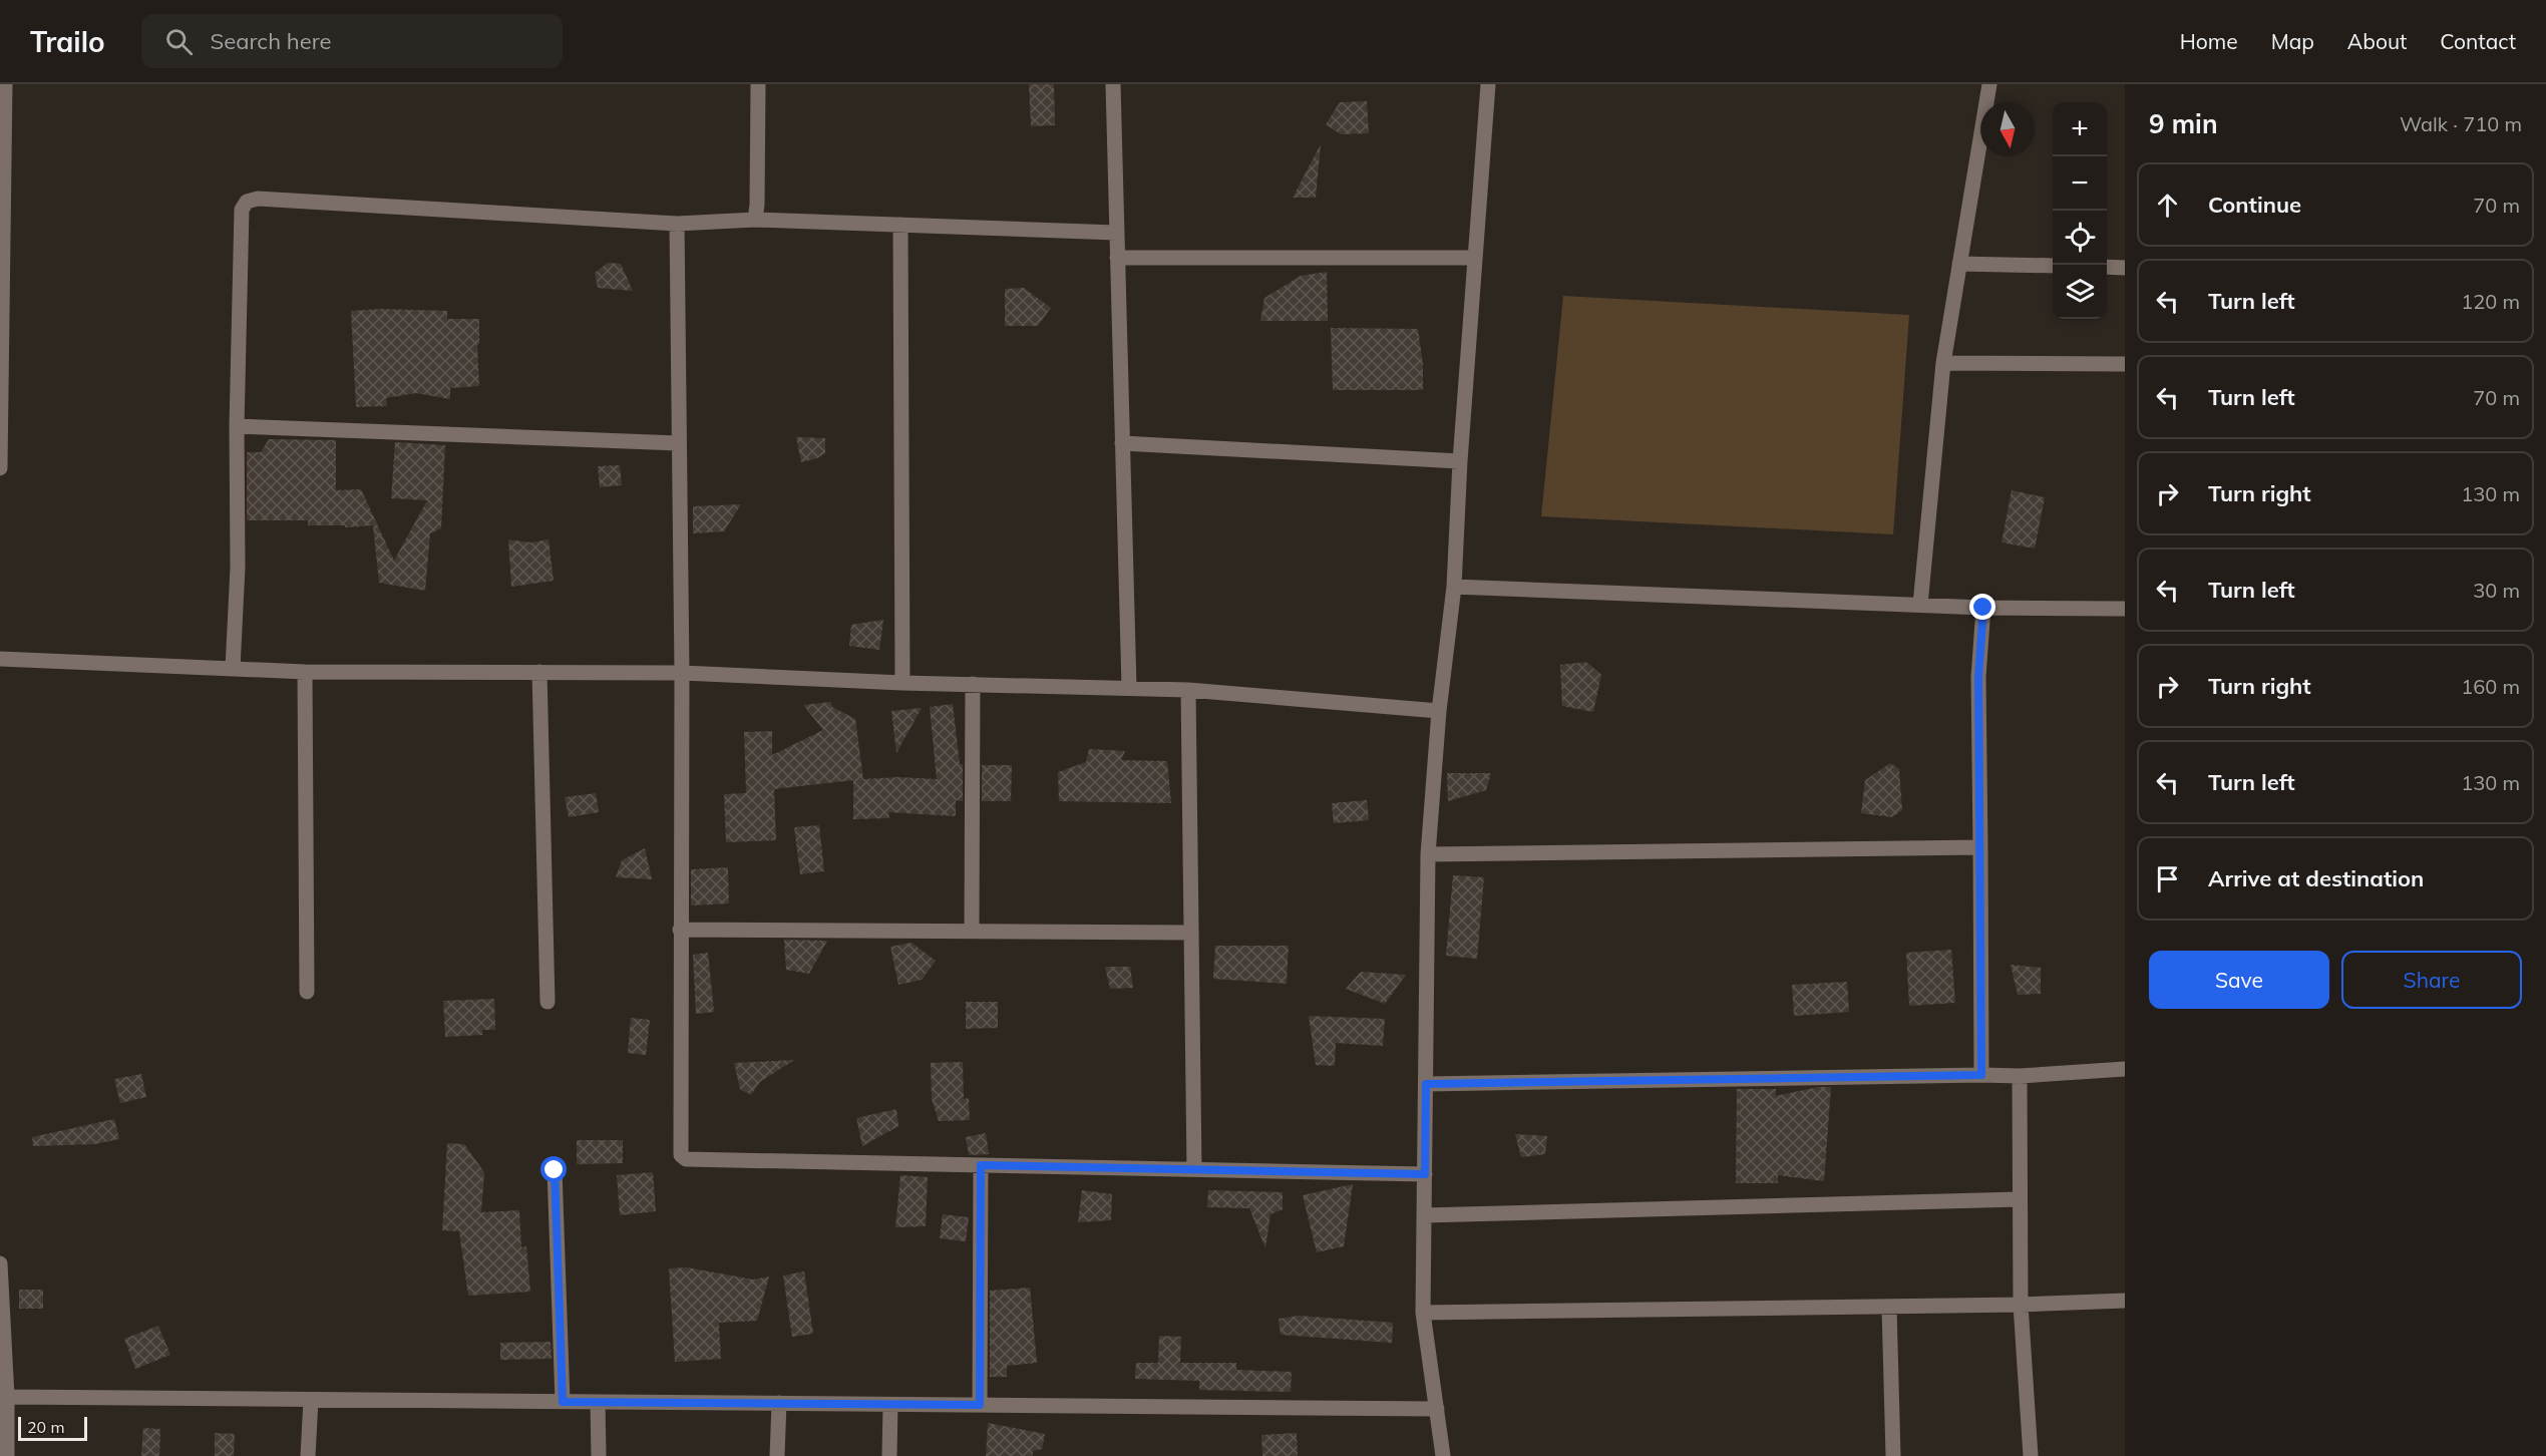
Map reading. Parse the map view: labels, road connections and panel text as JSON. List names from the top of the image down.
{
  "scale_bar": "20 m",
  "north": "bottom",
  "page": {
    "header": "Trailo",
    "search": "Search here",
    "nav": [
      "Home",
      "Map",
      "About",
      "Contact"
    ],
    "heading": ["9 min", "Walk · 710 m"],
    "map_buttons": ["+", "−"],
    "list": [
      ["Continue", "70 m"],
      ["Turn left", "120 m"],
      ["Turn left", "70 m"],
      ["Turn right", "130 m"],
      ["Turn left", "30 m"],
      ["Turn right", "160 m"],
      ["Turn left", "130 m"],
      "Arrive at destination"
    ],
    "buttons": ["Save", "Share"],
    "scale": "20 m"
  }
}
